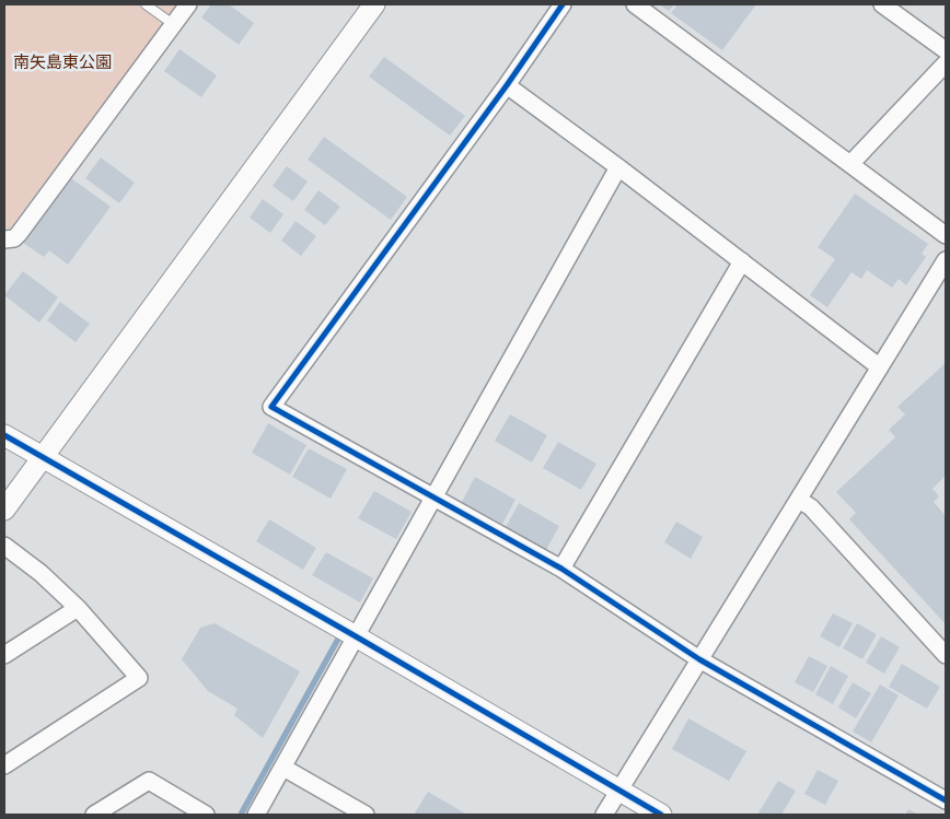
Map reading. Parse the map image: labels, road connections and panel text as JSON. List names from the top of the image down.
{
  "parks": ["南矢島東公園"]
}
